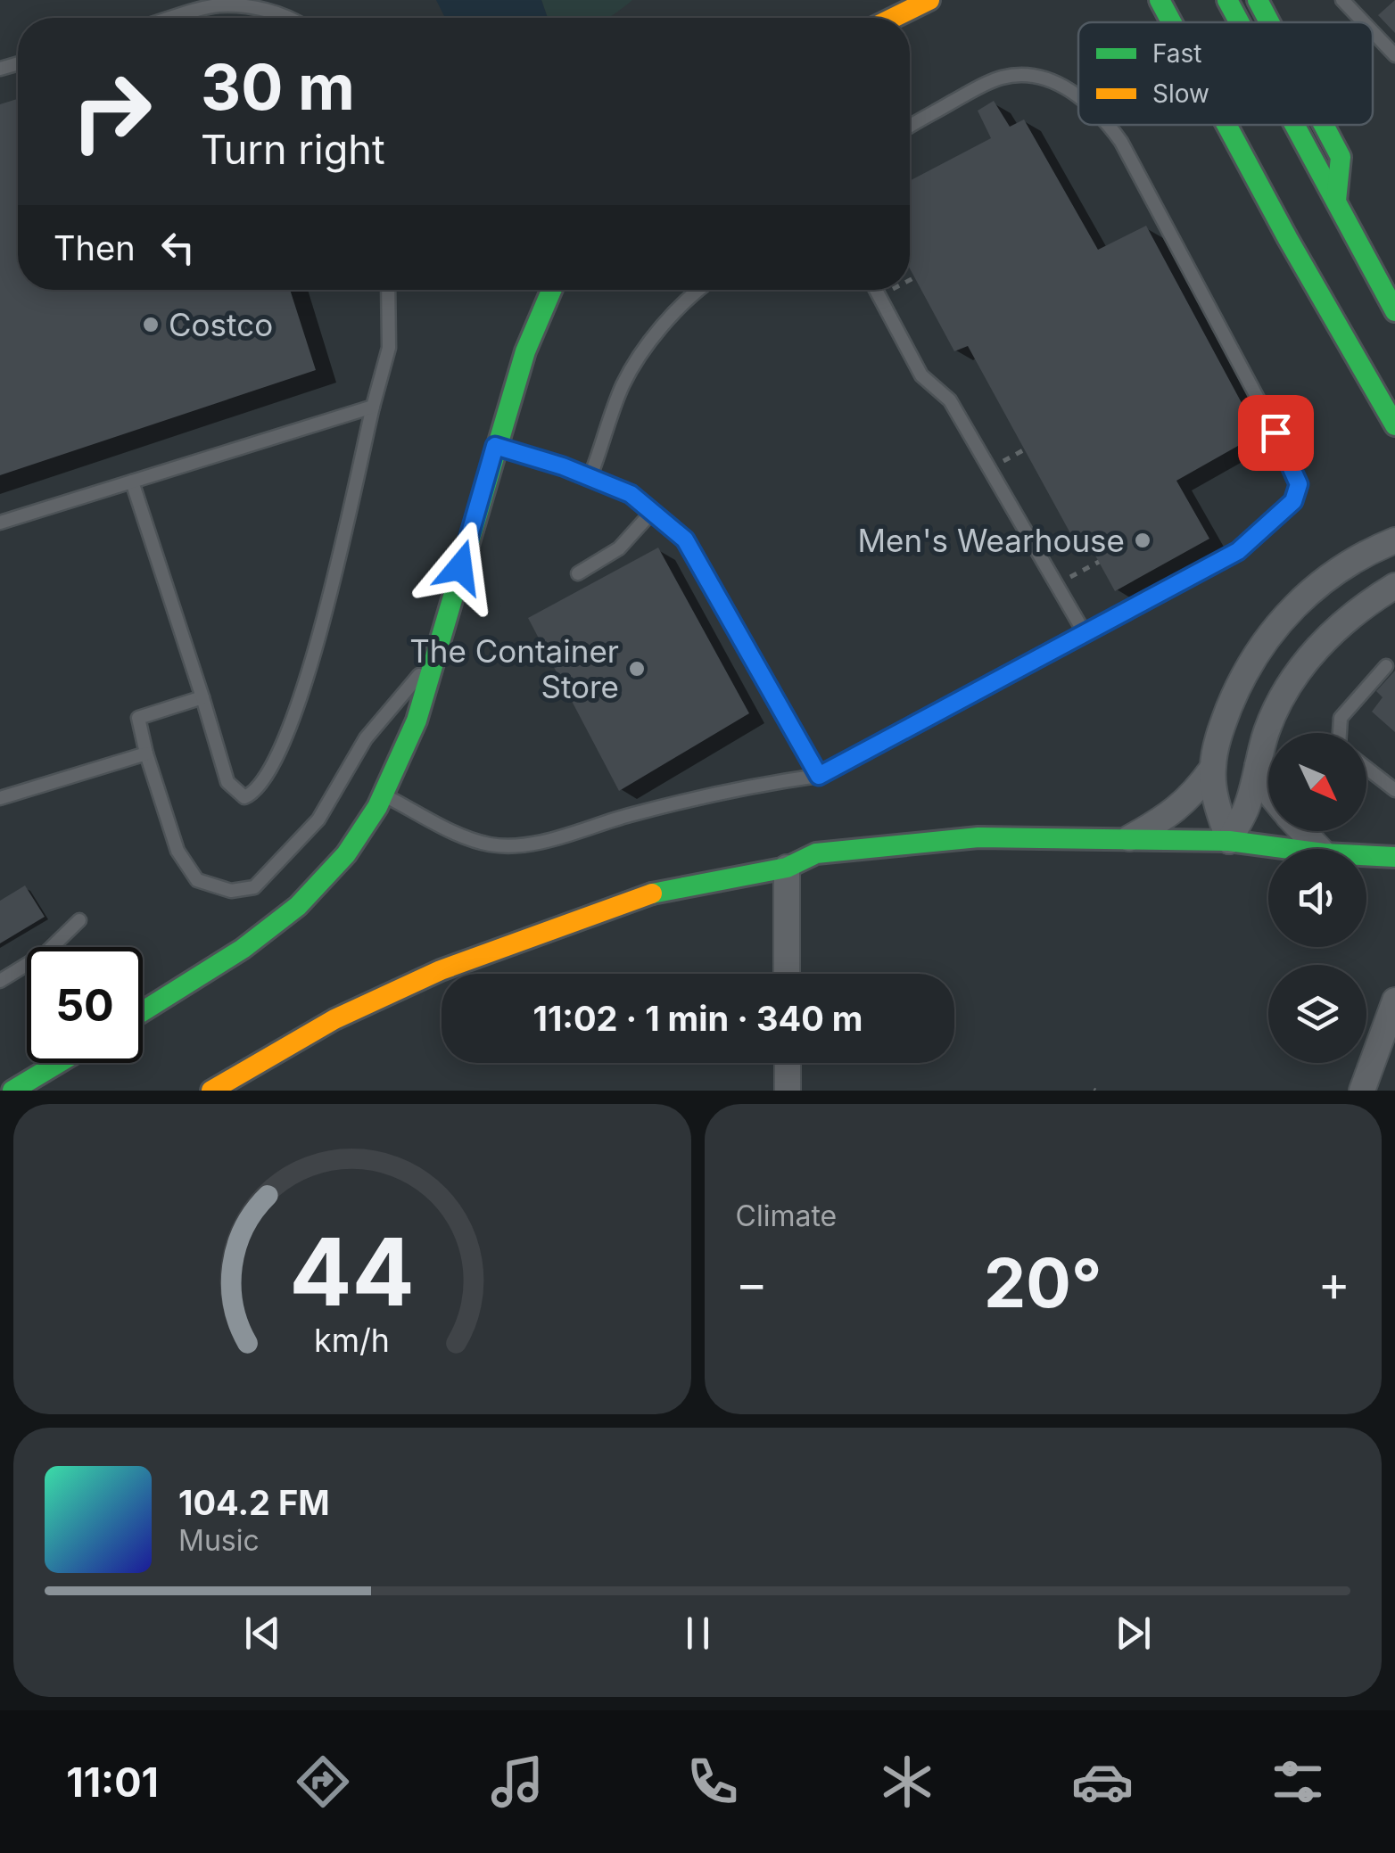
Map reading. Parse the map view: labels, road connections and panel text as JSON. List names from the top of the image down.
{
  "places": ["Costco", "Men's Wearhouse", "The Container Store"],
  "legend": ["Fast", "Slow"],
  "north": "bottom right",
  "page": {
    "turn": ["30 m", "Turn right"],
    "then": "Then",
    "limit": "50",
    "trip": "11:02 · 1 min · 340 m",
    "tile": "Climate",
    "heat": ["−", "20°", "+"],
    "song": ["104.2 FM", "Music"],
    "tabs": "11:01",
    "gauge": ["44", "km/h"]
  }
}
